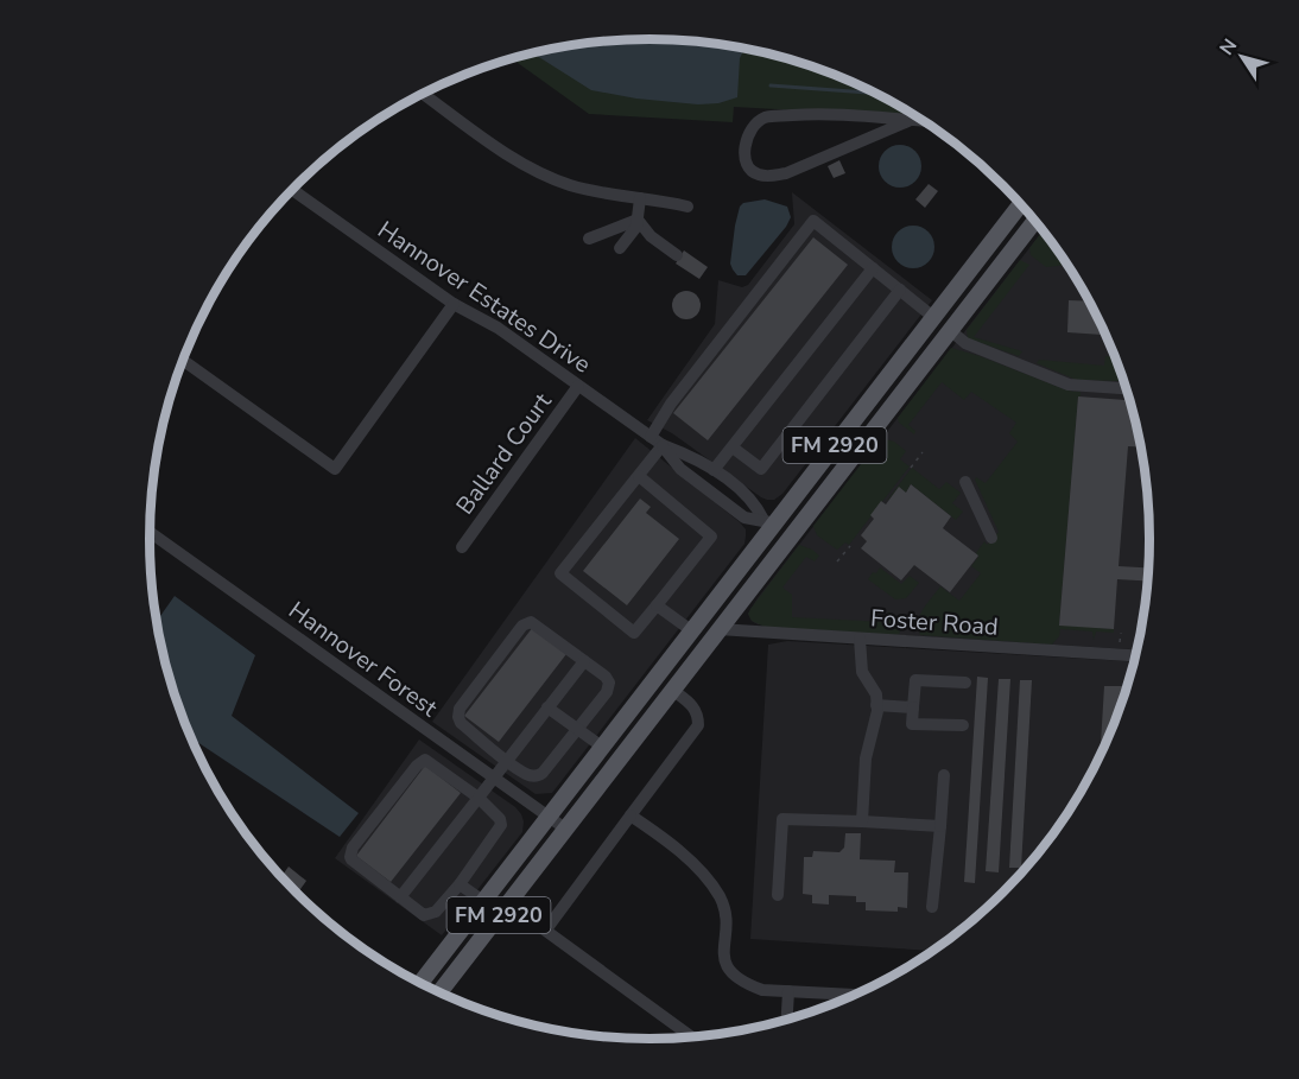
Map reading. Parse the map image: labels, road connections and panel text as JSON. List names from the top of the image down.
{
  "streets": {
    "main road": ["FM 2920"],
    "street": [
      "Hannover Estates Drive",
      "Ballard Court",
      "Foster Road",
      "Hannover Forest"
    ]
  },
  "crossings": [
    ["Hannover Estates Drive", "FM 2920"],
    ["Hannover Estates Drive", "Ballard Court"],
    ["FM 2920", "Foster Road"],
    ["FM 2920", "Hannover Forest"]
  ],
  "north": "top left"
}
